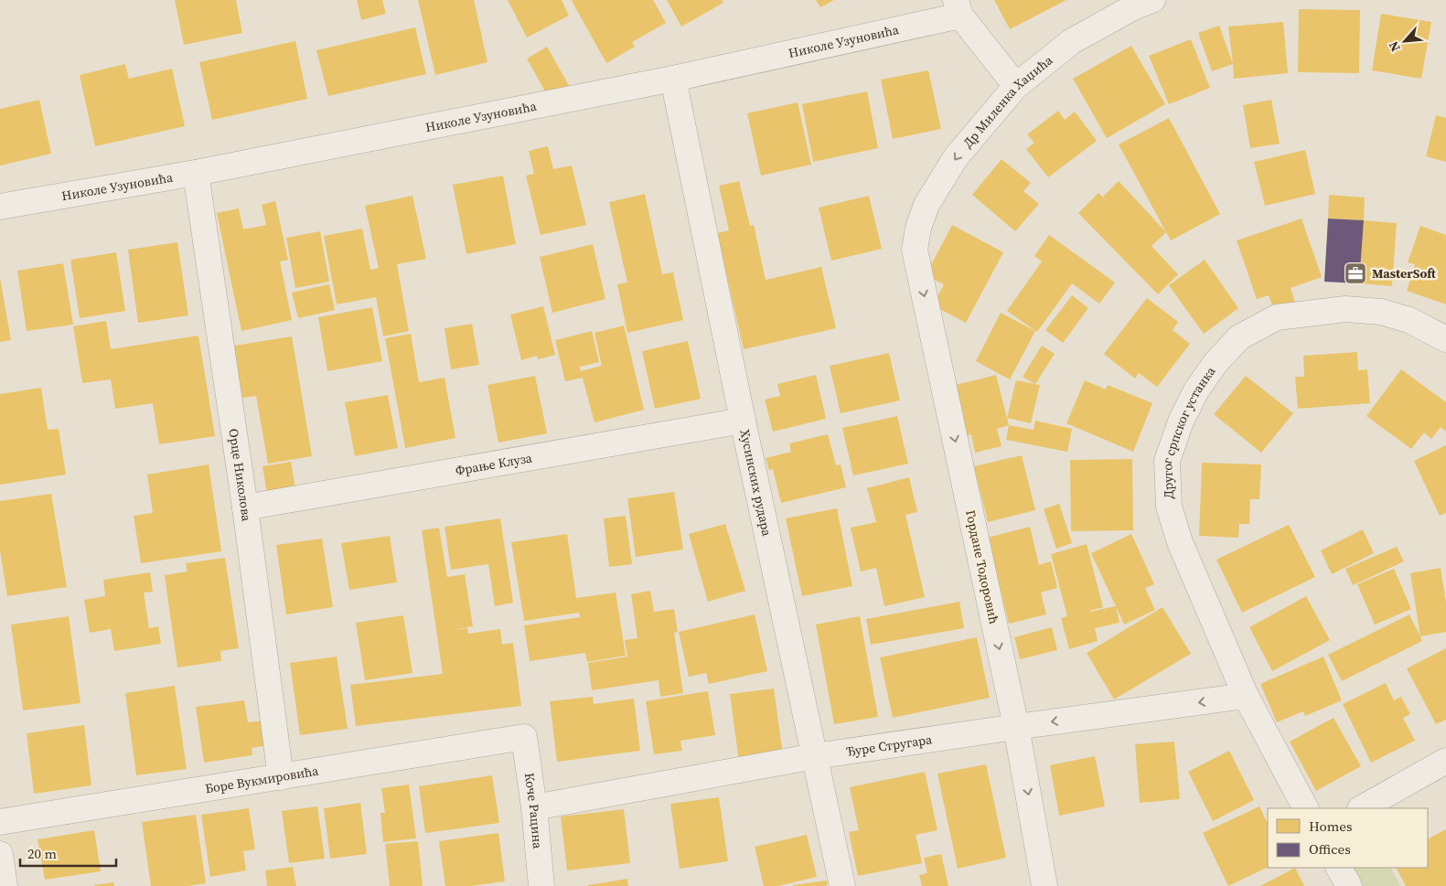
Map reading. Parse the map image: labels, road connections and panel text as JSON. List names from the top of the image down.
{
  "streets": {
    "street": [
      "Николе Узуновића",
      "Др Миленка Хаџића",
      "Другог српског устанка",
      "Фрање Клуза",
      "Орце Николова",
      "Хусинских рудара",
      "Гордане Тодоровић",
      "Ђуре Стругара",
      "Боре Вукмировића",
      "Коче Рацина"
    ]
  },
  "crossings": [
    ["Николе Узуновића", "Орце Николова"],
    ["Николе Узуновића", "Хусинских рудара"],
    ["Др Миленка Хаџића", "Гордане Тодоровић"],
    ["Другог српског устанка", "Ђуре Стругара"],
    ["Фрање Клуза", "Орце Николова"],
    ["Фрање Клуза", "Хусинских рудара"],
    ["Орце Николова", "Боре Вукмировића"],
    ["Хусинских рудара", "Ђуре Стругара"],
    ["Гордане Тодоровић", "Ђуре Стругара"],
    ["Ђуре Стругара", "Коче Рацина"],
    ["Боре Вукмировића", "Коче Рацина"]
  ],
  "one_way": ["Др Миленка Хаџића", "Гордане Тодоровић"],
  "places": {
    "office": ["MasterSoft"]
  },
  "legend": ["Homes", "Offices"],
  "scale_bar": "20 m",
  "north": "bottom left"
}
